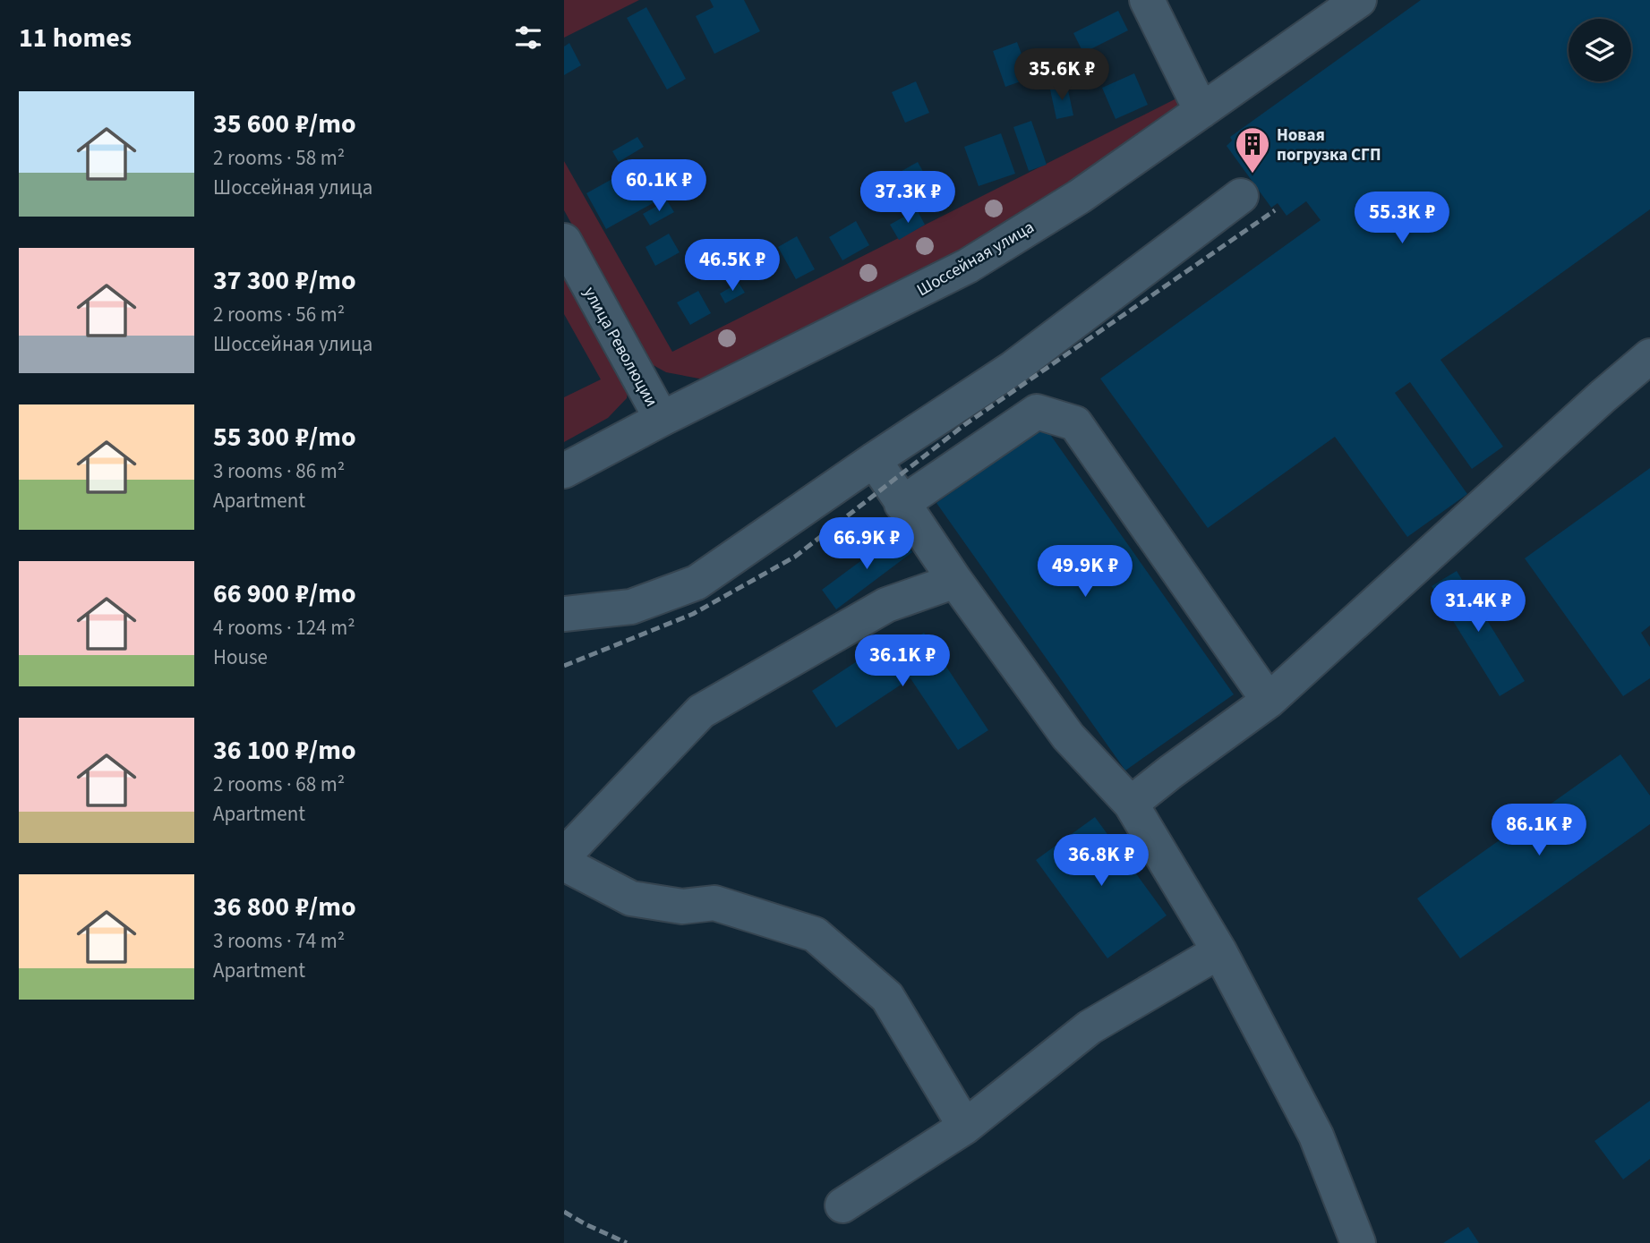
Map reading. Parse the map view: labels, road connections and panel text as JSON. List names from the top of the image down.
{
  "streets": {
    "street": ["Шоссейная улица", "улица Революции"]
  },
  "crossings": [
    ["Шоссейная улица", "улица Революции"]
  ],
  "places": {
    "building": ["Новая погрузка СГП"]
  },
  "page": {
    "heading": "11 homes",
    "price": [
      "35.6K ₽",
      "60.1K ₽",
      "37.3K ₽",
      "55.3K ₽",
      "46.5K ₽",
      "66.9K ₽",
      "49.9K ₽",
      "31.4K ₽",
      "36.1K ₽",
      "86.1K ₽",
      "36.8K ₽"
    ],
    "list": [
      {
        "name": "35 600 ₽/mo",
        "note": "2 rooms · 58 m² · Шоссейная улица"
      },
      {
        "name": "37 300 ₽/mo",
        "note": "2 rooms · 56 m² · Шоссейная улица"
      },
      {
        "name": "55 300 ₽/mo",
        "note": "3 rooms · 86 m² · Apartment"
      },
      {
        "name": "66 900 ₽/mo",
        "note": "4 rooms · 124 m² · House"
      },
      {
        "name": "36 100 ₽/mo",
        "note": "2 rooms · 68 m² · Apartment"
      },
      {
        "name": "36 800 ₽/mo",
        "note": "3 rooms · 74 m² · Apartment"
      }
    ]
  }
}
